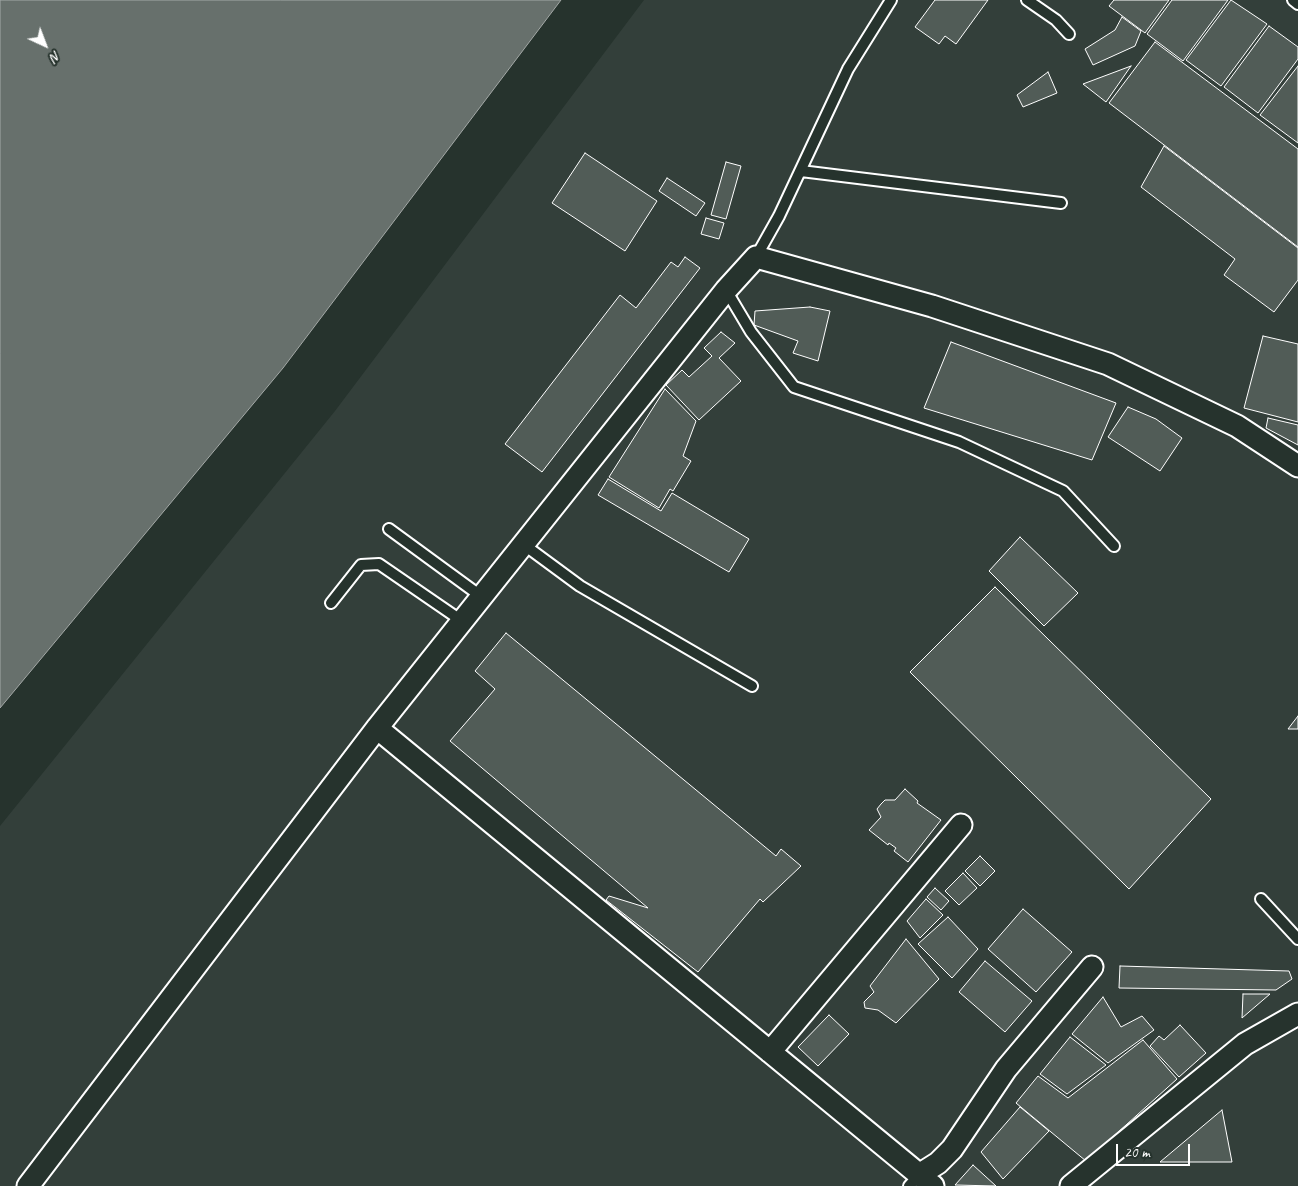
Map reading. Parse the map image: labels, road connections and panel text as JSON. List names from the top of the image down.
{
  "scale_bar": "20 m",
  "north": "bottom right"
}
